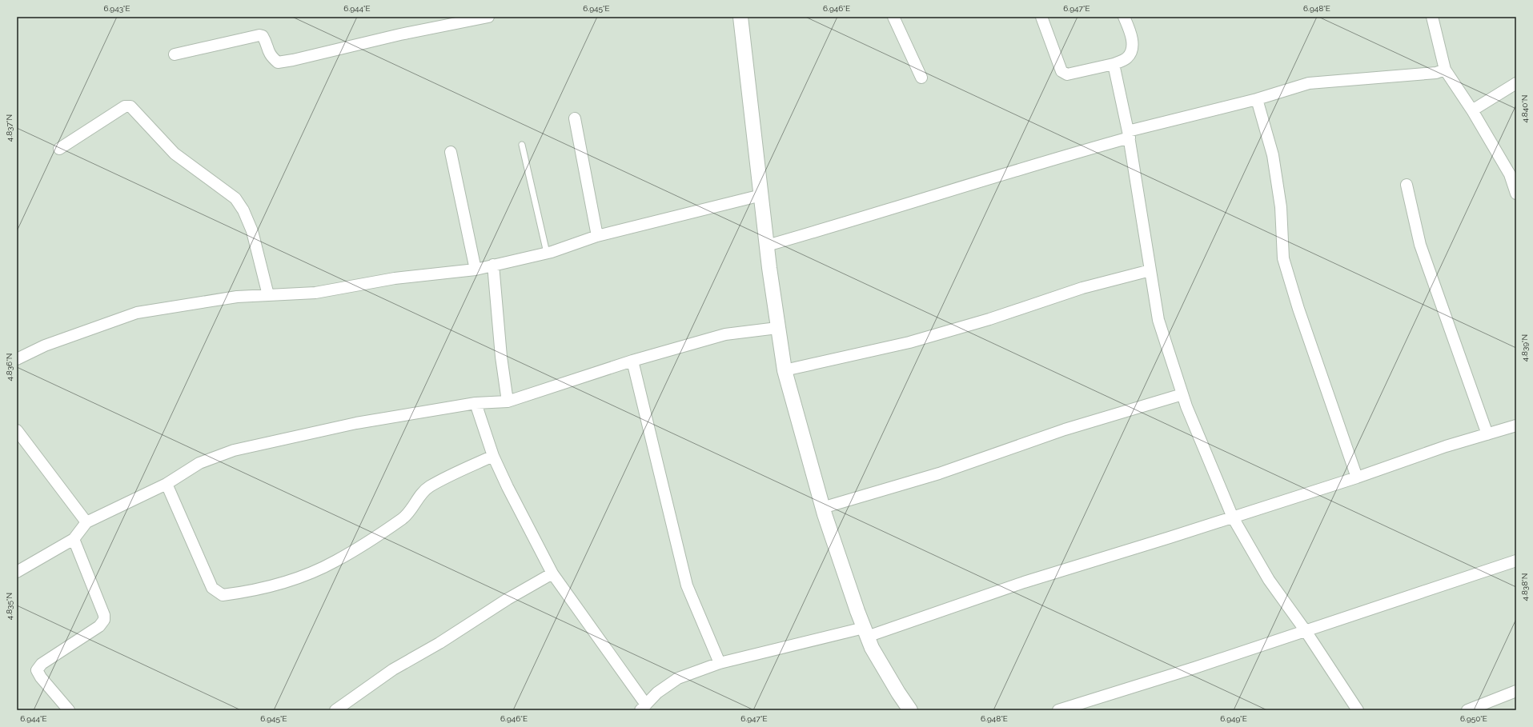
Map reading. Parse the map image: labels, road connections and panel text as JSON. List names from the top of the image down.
{
  "coordinates": [
    "6.943°E",
    "6.944°E",
    "6.945°E",
    "6.946°E",
    "6.947°E",
    "6.948°E",
    "4.840°N",
    "4.837°N",
    "4.839°N",
    "4.836°N",
    "4.838°N",
    "4.835°N",
    "6.949°E",
    "6.950°E"
  ]
}
